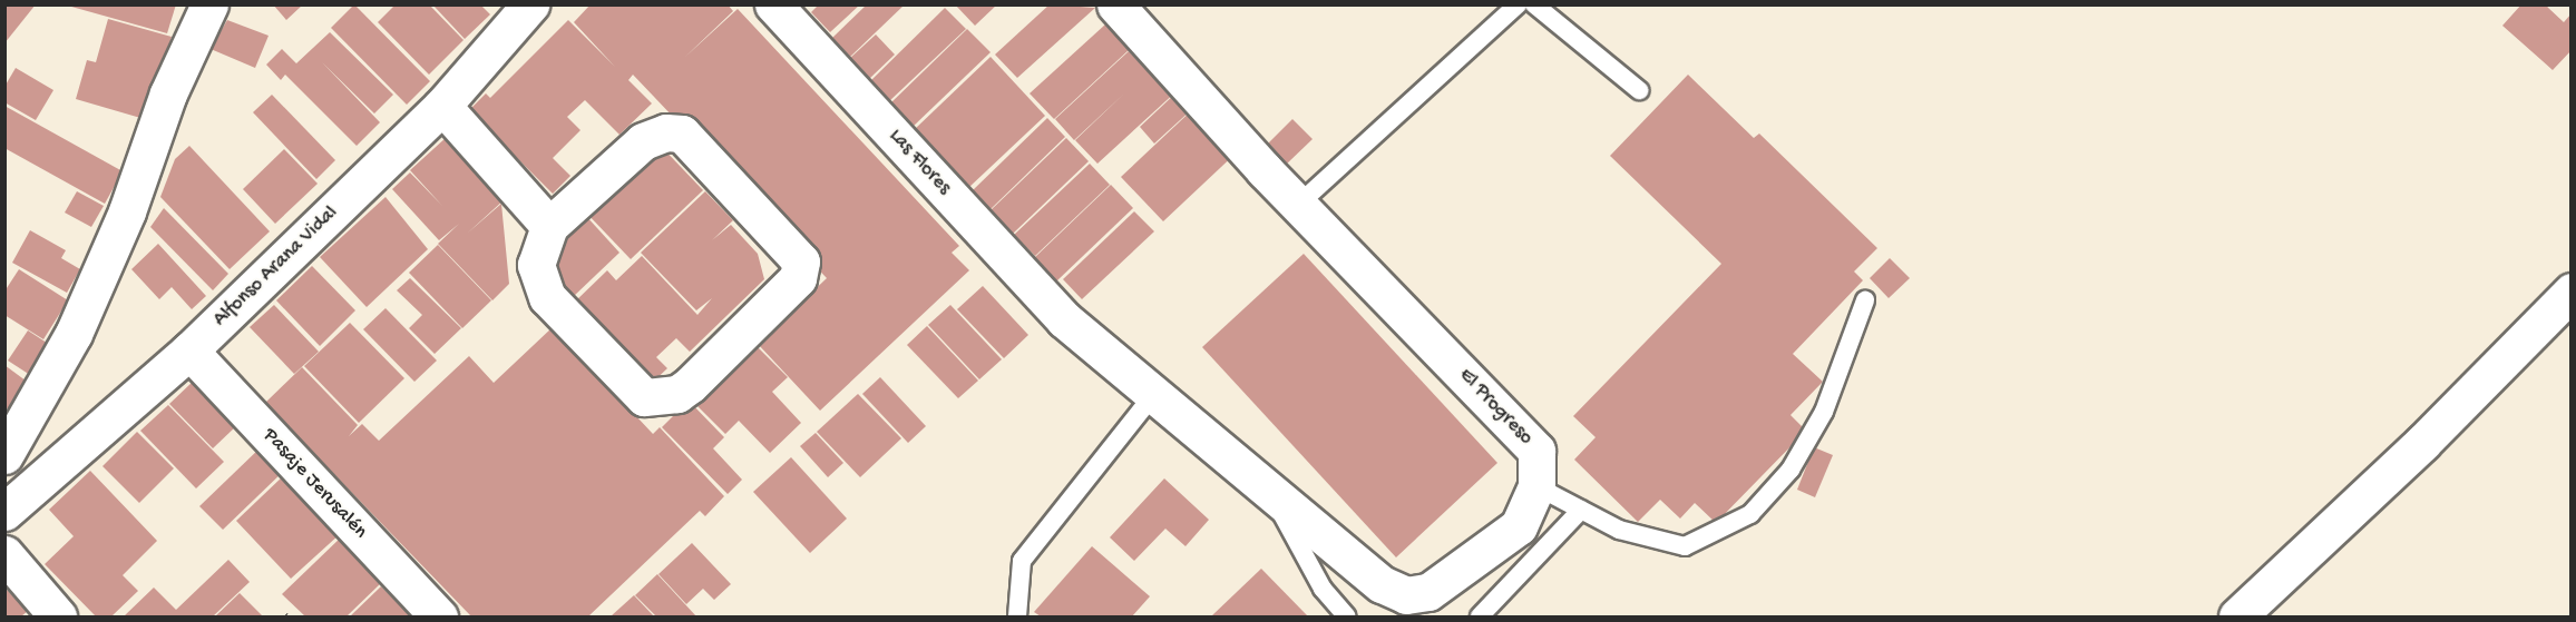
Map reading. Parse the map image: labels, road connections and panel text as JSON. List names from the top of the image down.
{
  "streets": {
    "street": [
      "Las Flores",
      "Alfonso Arana Vidal",
      "El Progreso",
      "Pasaje Jerusalén"
    ]
  },
  "crossings": [
    ["Las Flores", "El Progreso"],
    ["Alfonso Arana Vidal", "Pasaje Jerusalén"]
  ]
}
